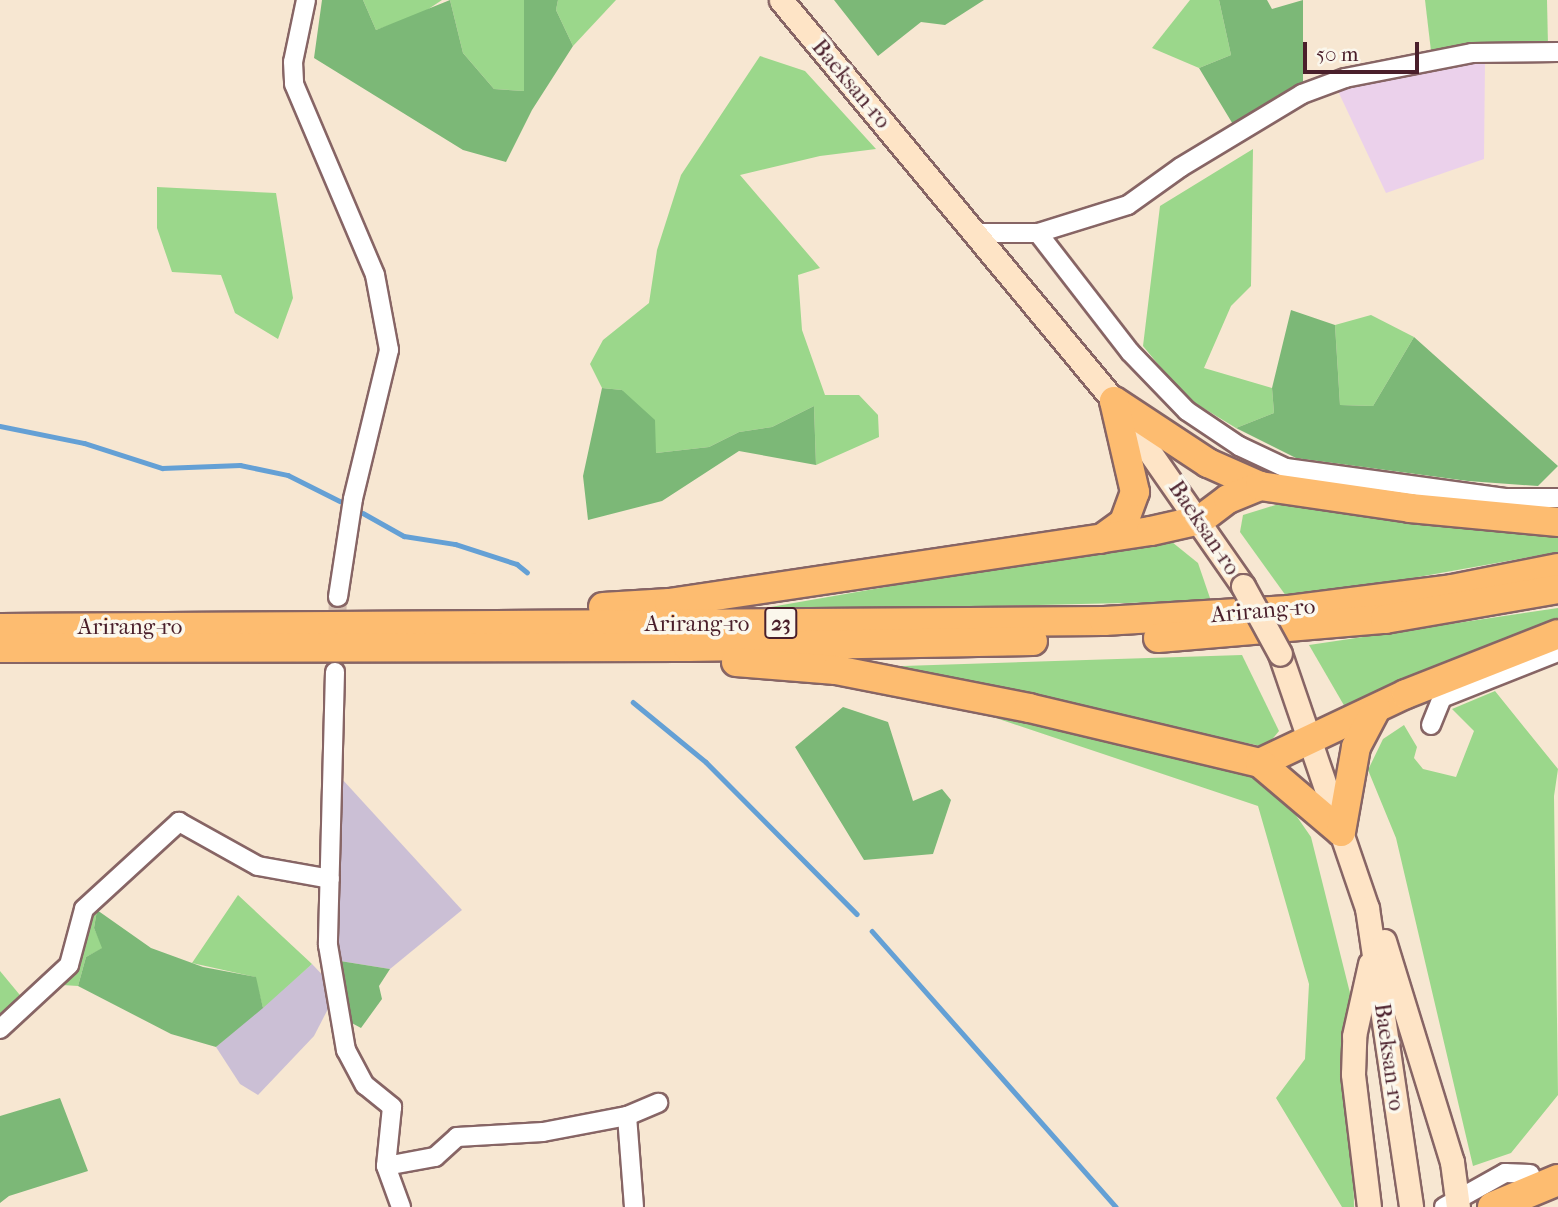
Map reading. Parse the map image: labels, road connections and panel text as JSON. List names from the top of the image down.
{
  "streets": {
    "highway": ["Arirang-ro", "23"],
    "main road": ["Baeksan-ro"]
  },
  "scale_bar": "50 m"
}
